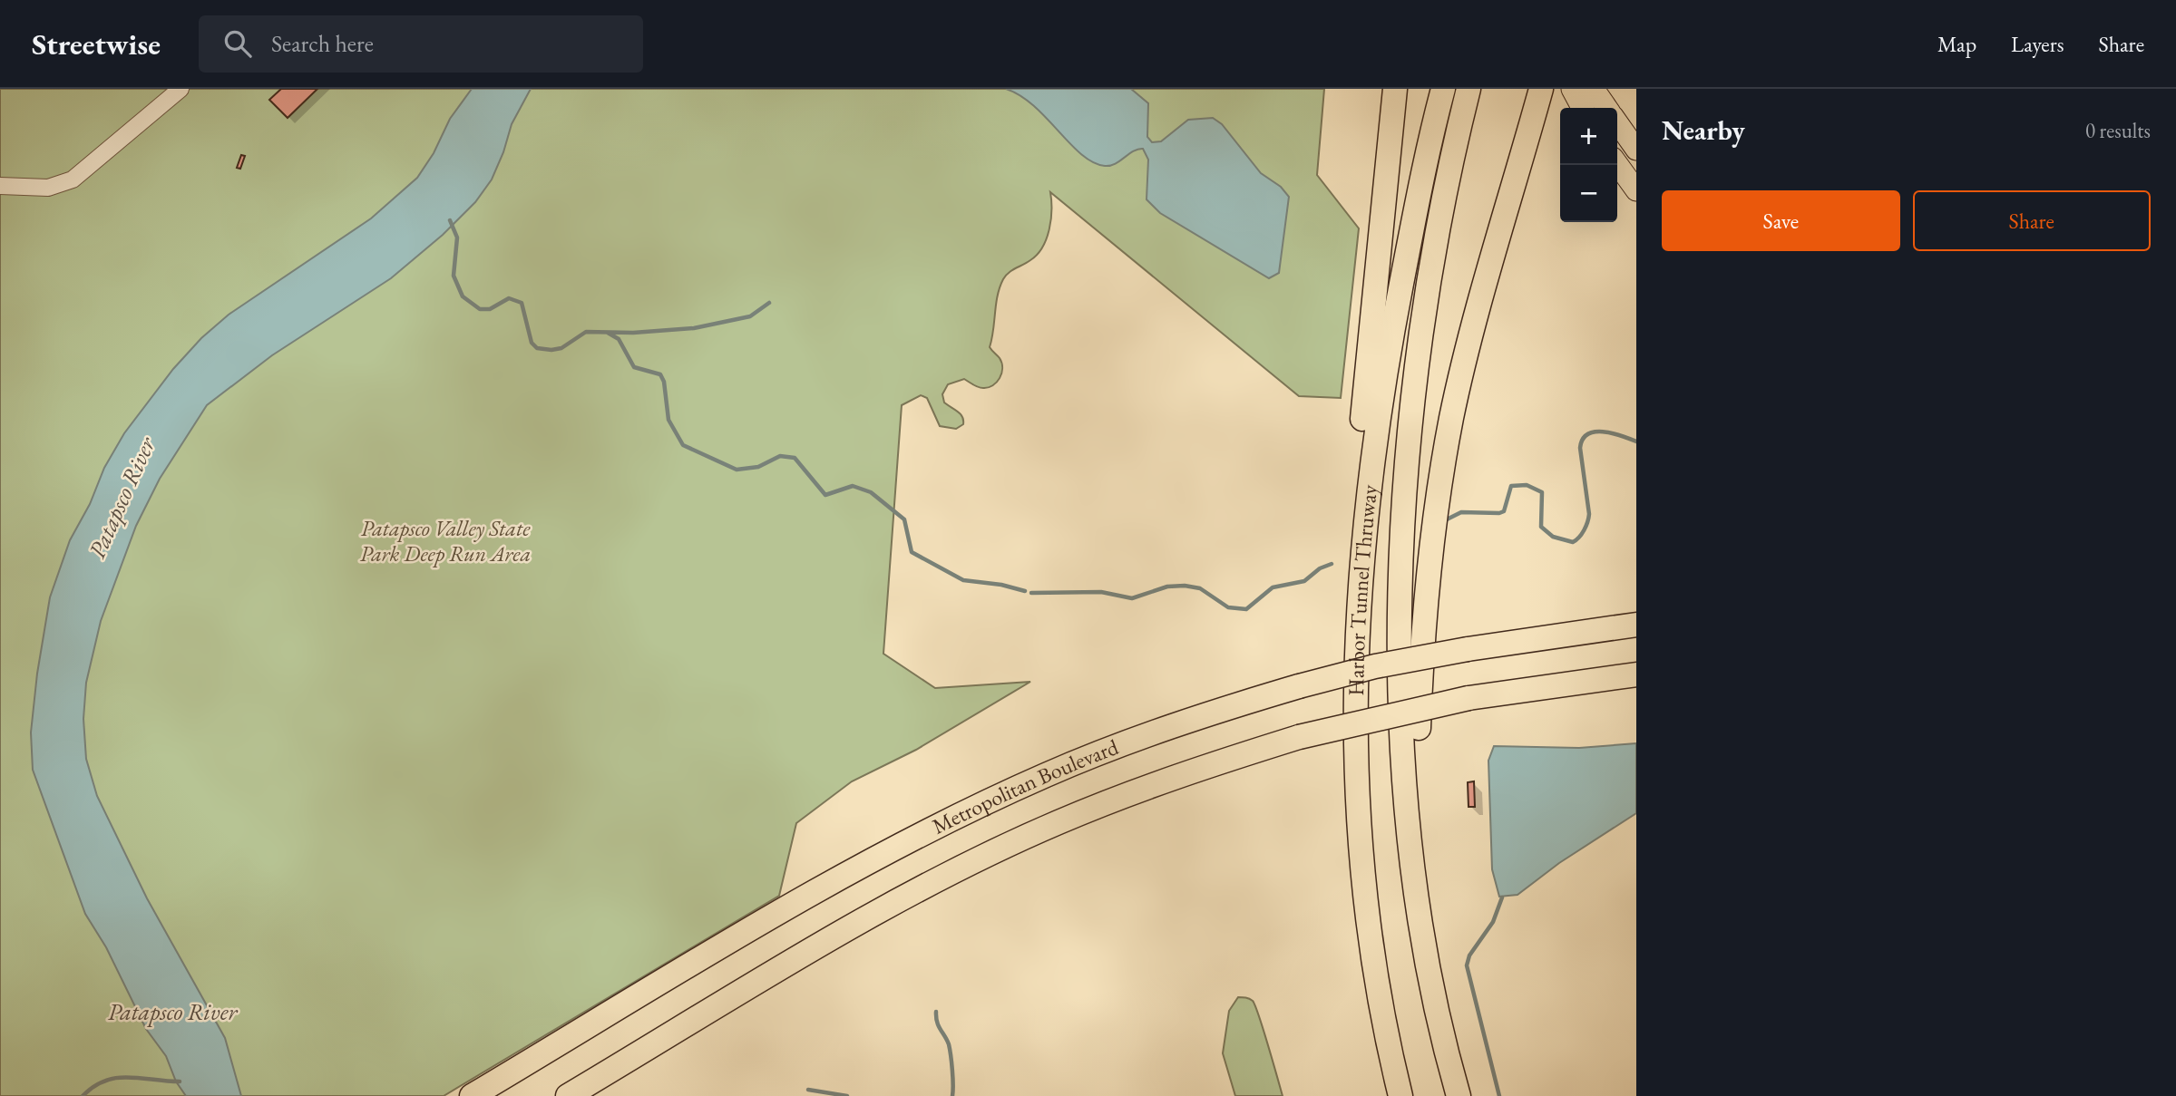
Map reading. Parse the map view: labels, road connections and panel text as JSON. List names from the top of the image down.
{
  "streets": {
    "highway": ["Harbor Tunnel Thruway", "Metropolitan Boulevard"]
  },
  "water": ["Patapsco River"],
  "parks": ["Patapsco Valley State Park Deep Run Area"],
  "page": {
    "header": "Streetwise",
    "search": "Search here",
    "nav": ["Map", "Layers", "Share"],
    "heading": ["Nearby", "0 results"],
    "map_buttons": ["+", "−"],
    "buttons": ["Save", "Share"]
  }
}
